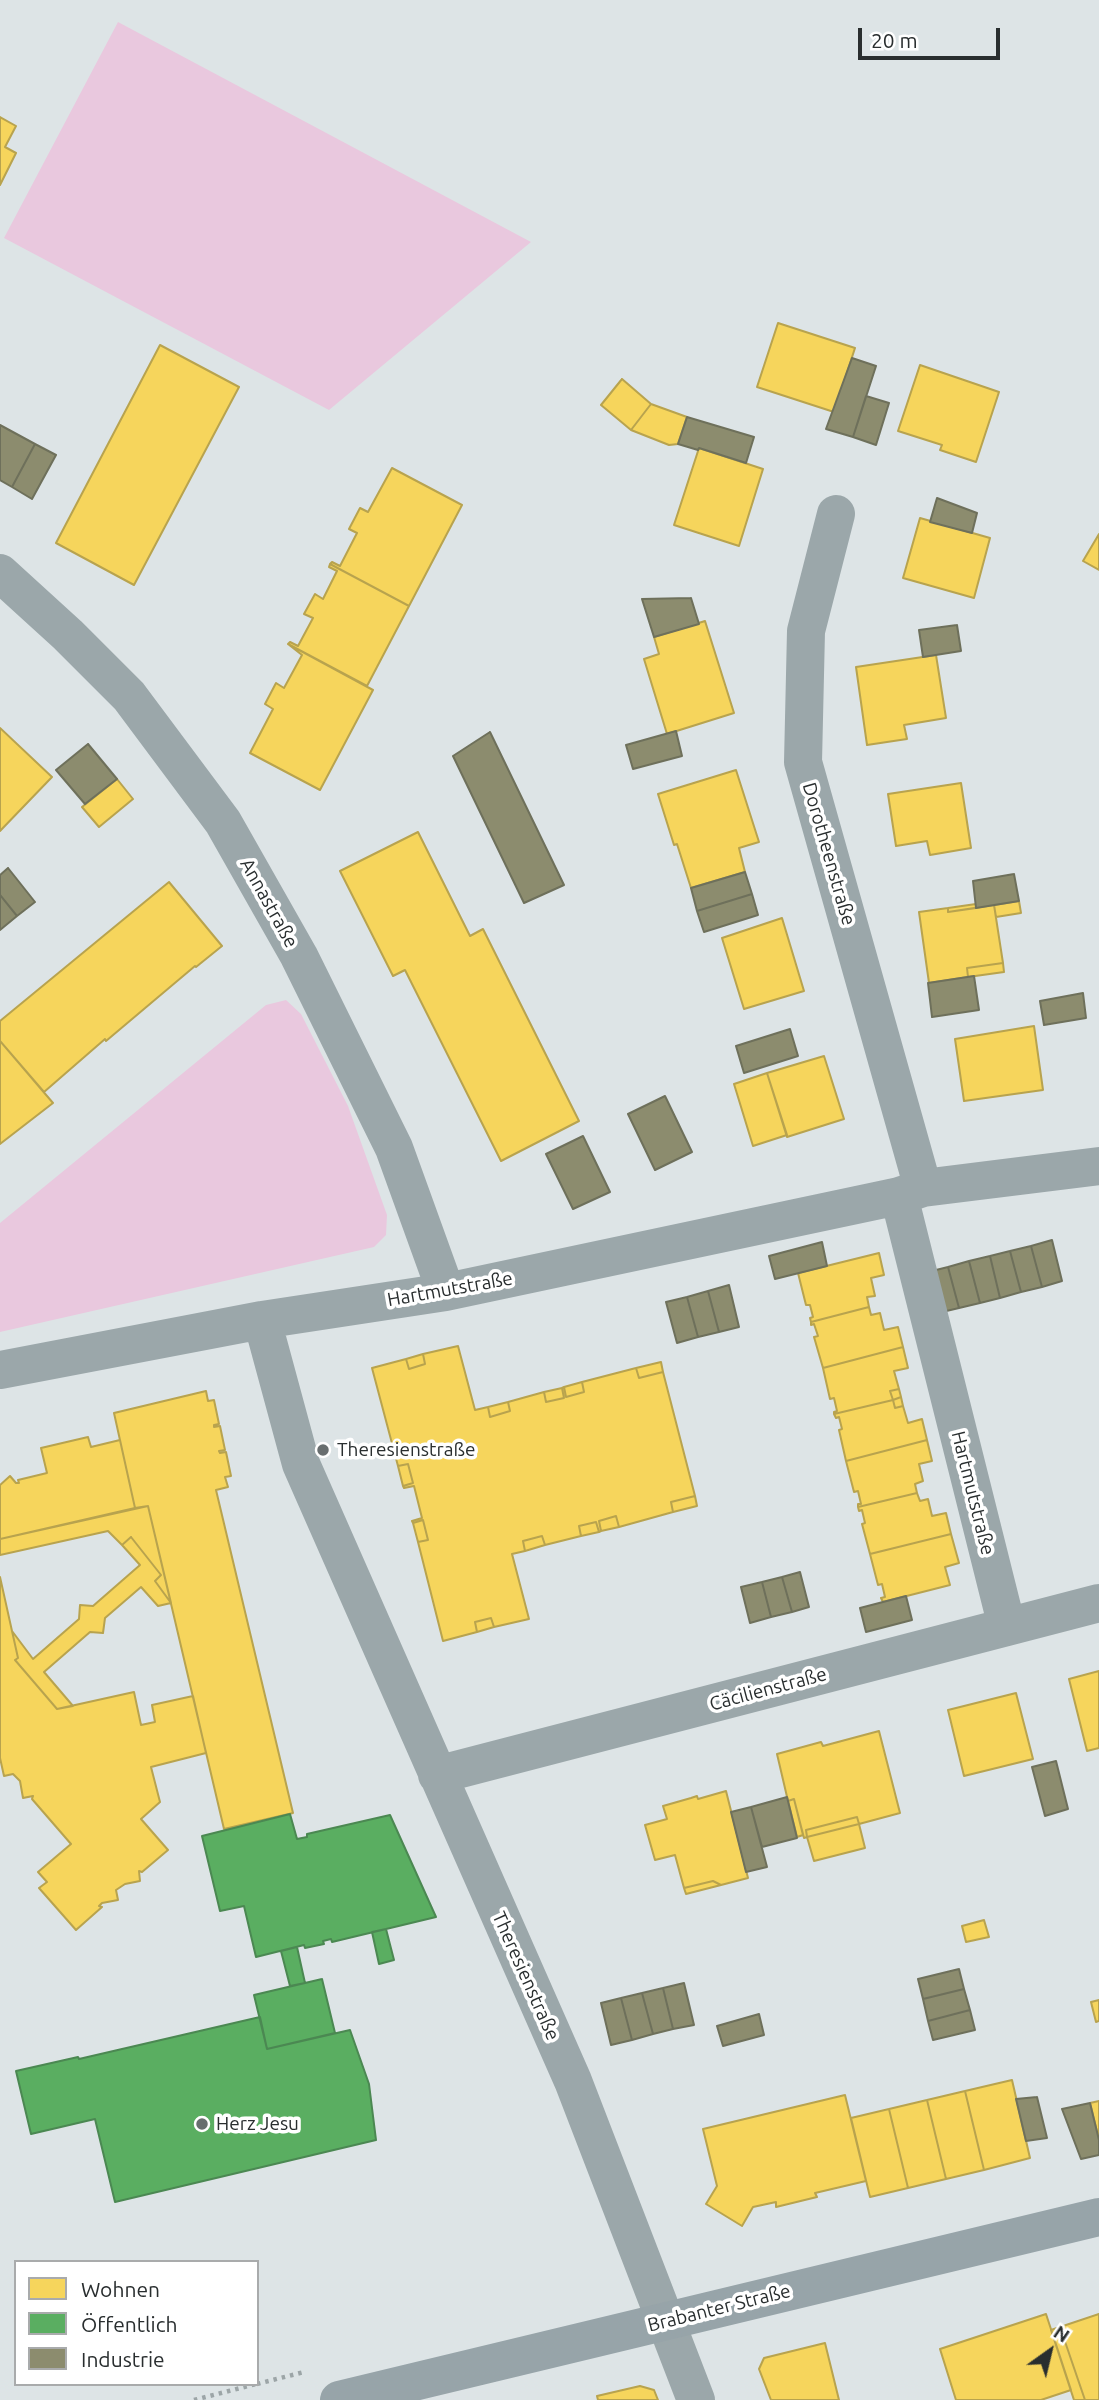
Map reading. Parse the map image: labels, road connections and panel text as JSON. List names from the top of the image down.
{
  "streets": {
    "main road": ["Brabanter Straße"],
    "street": [
      "Dorotheenstraße",
      "Annastraße",
      "Hartmutstraße",
      "Cäcilienstraße",
      "Theresienstraße"
    ]
  },
  "crossings": [
    ["Dorotheenstraße", "Hartmutstraße"],
    ["Annastraße", "Hartmutstraße"],
    ["Hartmutstraße", "Cäcilienstraße"],
    ["Hartmutstraße", "Theresienstraße"],
    ["Cäcilienstraße", "Theresienstraße"],
    ["Theresienstraße", "Brabanter Straße"]
  ],
  "places": ["Theresienstraße", "Herz Jesu"],
  "legend": ["Wohnen", "Öffentlich", "Industrie"],
  "scale_bar": "20 m",
  "north": "top right"
}
